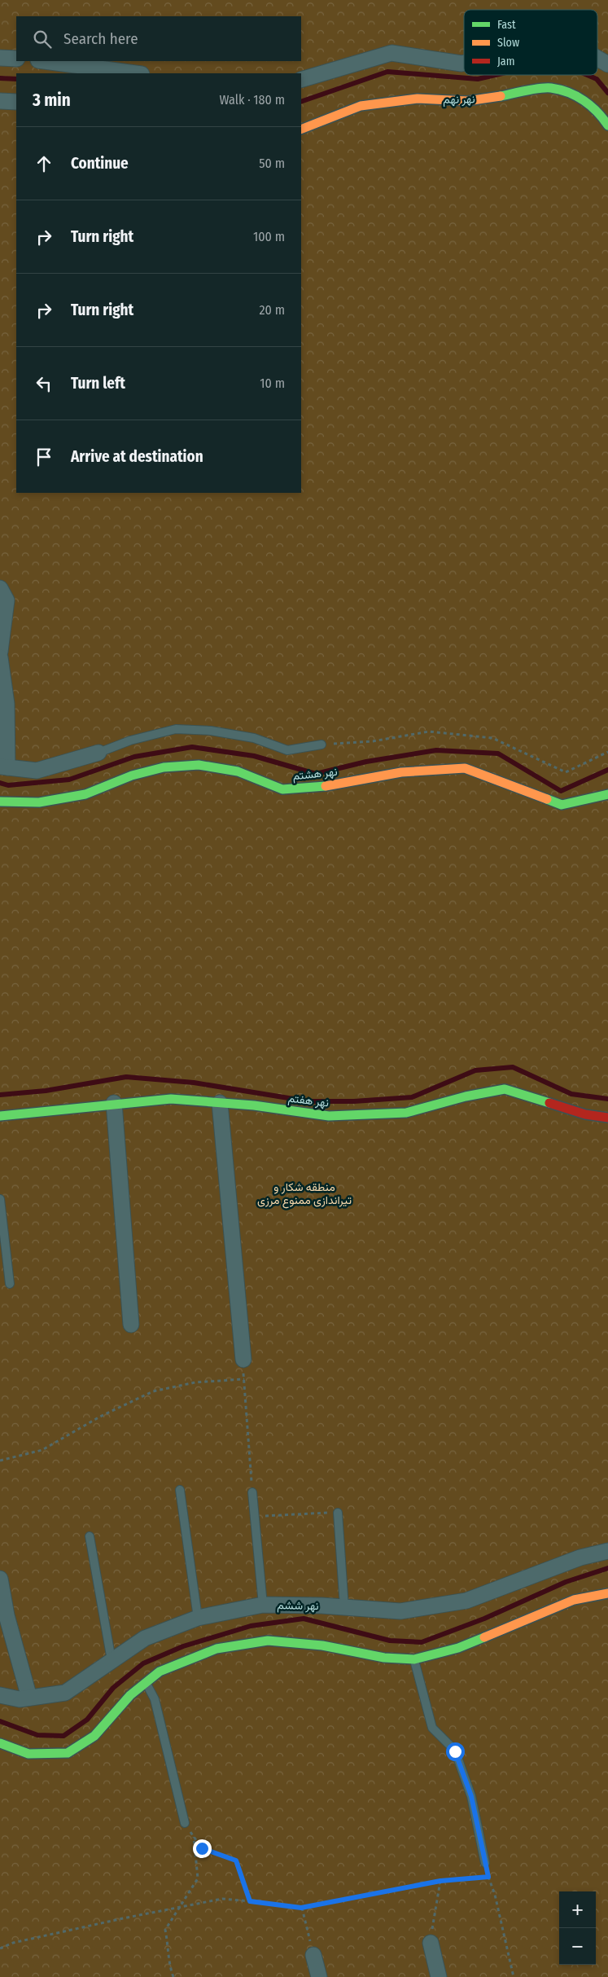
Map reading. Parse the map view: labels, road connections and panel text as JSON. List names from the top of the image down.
{
  "streets": {
    "street": [
      "نهر نهم",
      "نهر هشتم",
      "نهر هفتم",
      "نهر ششم"
    ]
  },
  "parks": ["منطقه شکار و تیراندازی ممنوع مرزی"],
  "legend": ["Fast", "Slow", "Jam"],
  "page": {
    "search": "Search here",
    "heading": ["3 min", "Walk · 180 m"],
    "list": [
      ["Continue", "50 m"],
      ["Turn right", "100 m"],
      ["Turn right", "20 m"],
      ["Turn left", "10 m"],
      "Arrive at destination"
    ],
    "map_buttons": ["+", "−"]
  }
}
